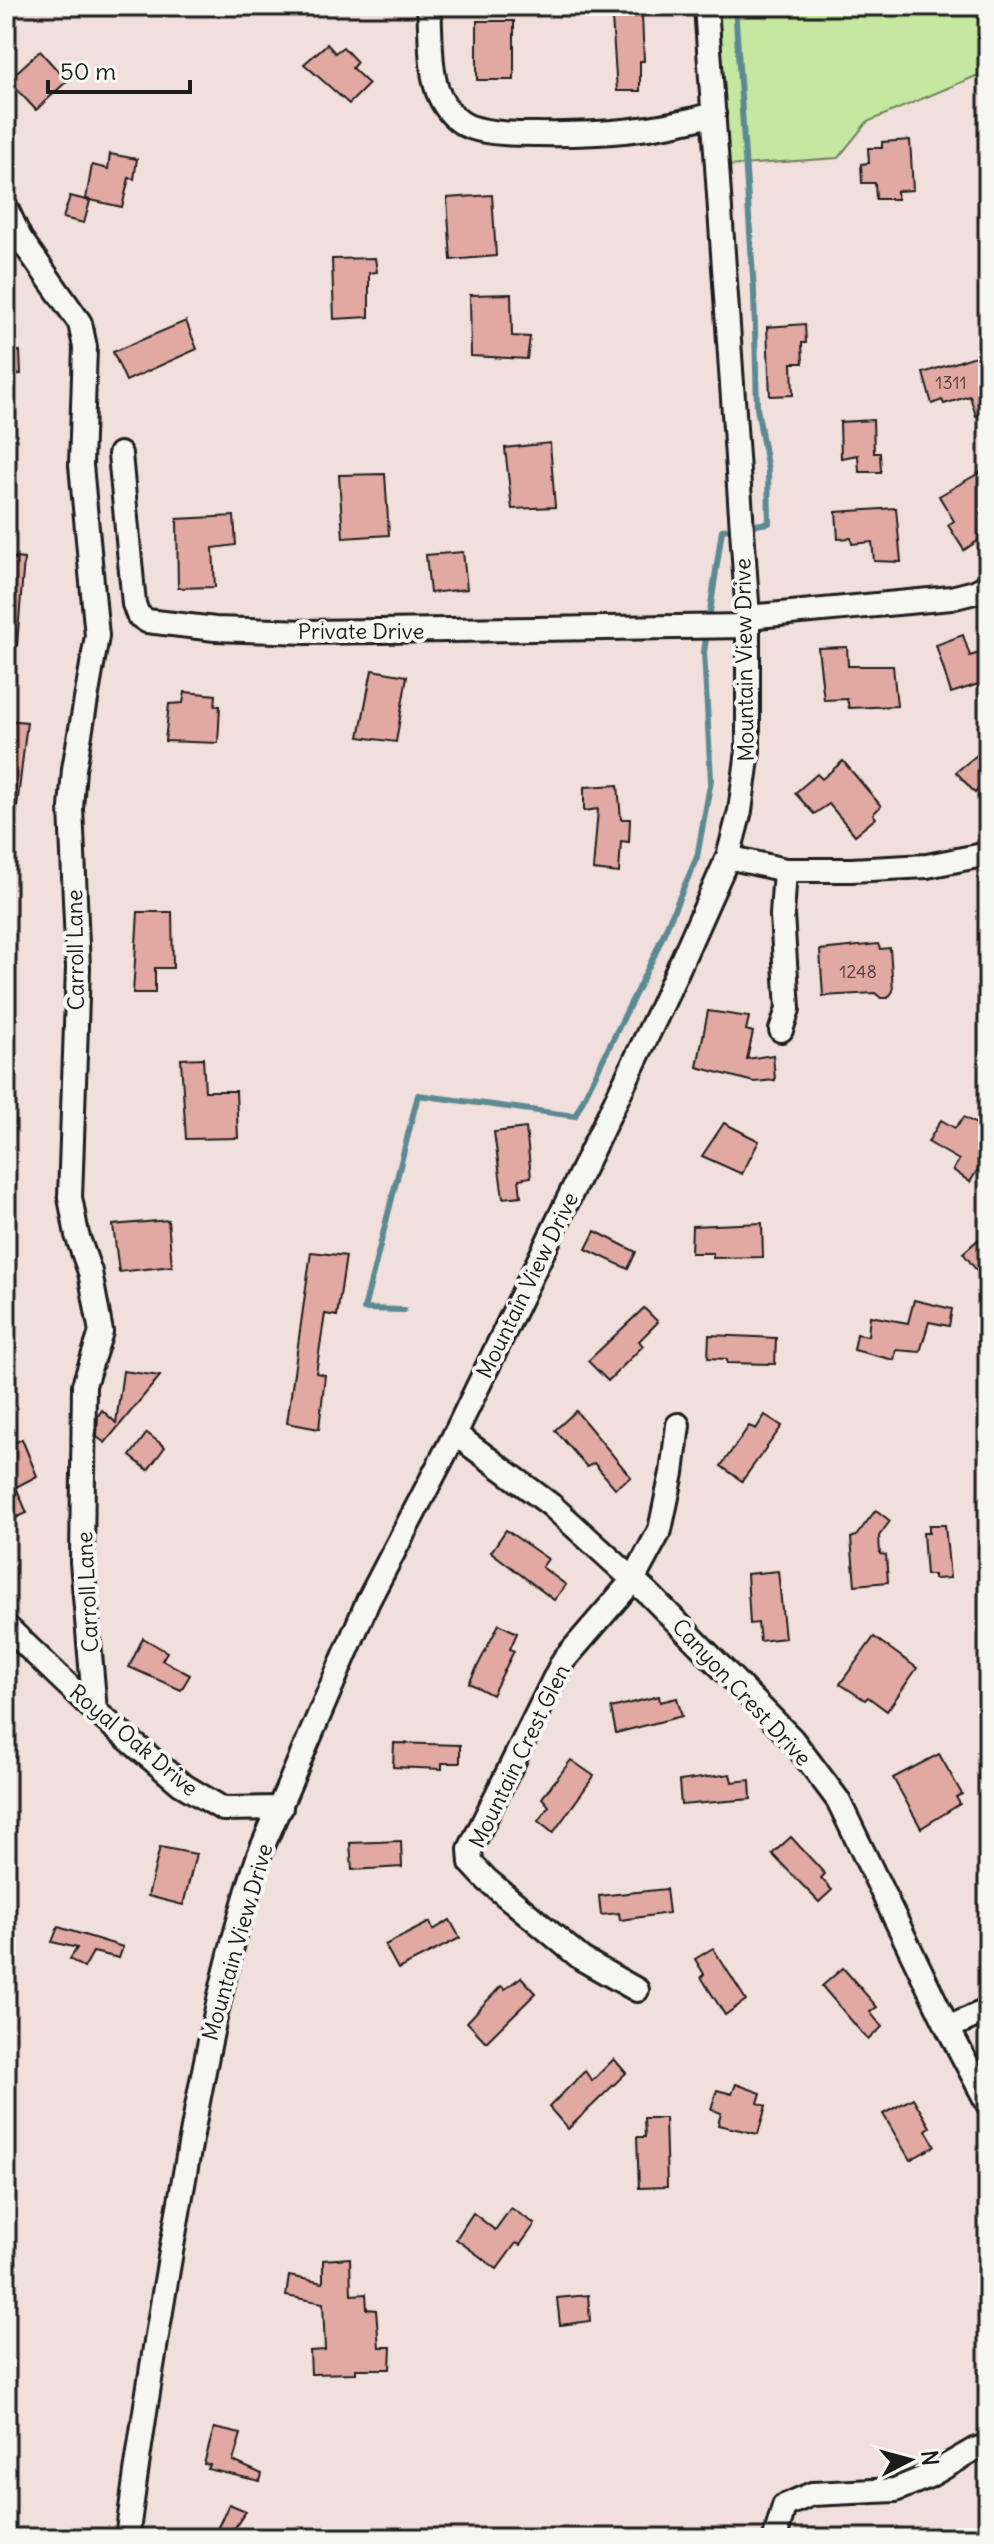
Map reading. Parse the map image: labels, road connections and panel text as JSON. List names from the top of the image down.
{
  "streets": {
    "street": [
      "Private Drive",
      "Mountain View Drive",
      "Carroll Lane",
      "Canyon Crest Drive",
      "Royal Oak Drive",
      "Mountain Crest Glen"
    ]
  },
  "crossings": [
    ["Private Drive", "Mountain View Drive"],
    ["Mountain View Drive", "Canyon Crest Drive"],
    ["Mountain View Drive", "Royal Oak Drive"],
    ["Carroll Lane", "Royal Oak Drive"],
    ["Canyon Crest Drive", "Mountain Crest Glen"]
  ],
  "house_numbers": ["1311", "1248"],
  "scale_bar": "50 m",
  "north": "right"
}
